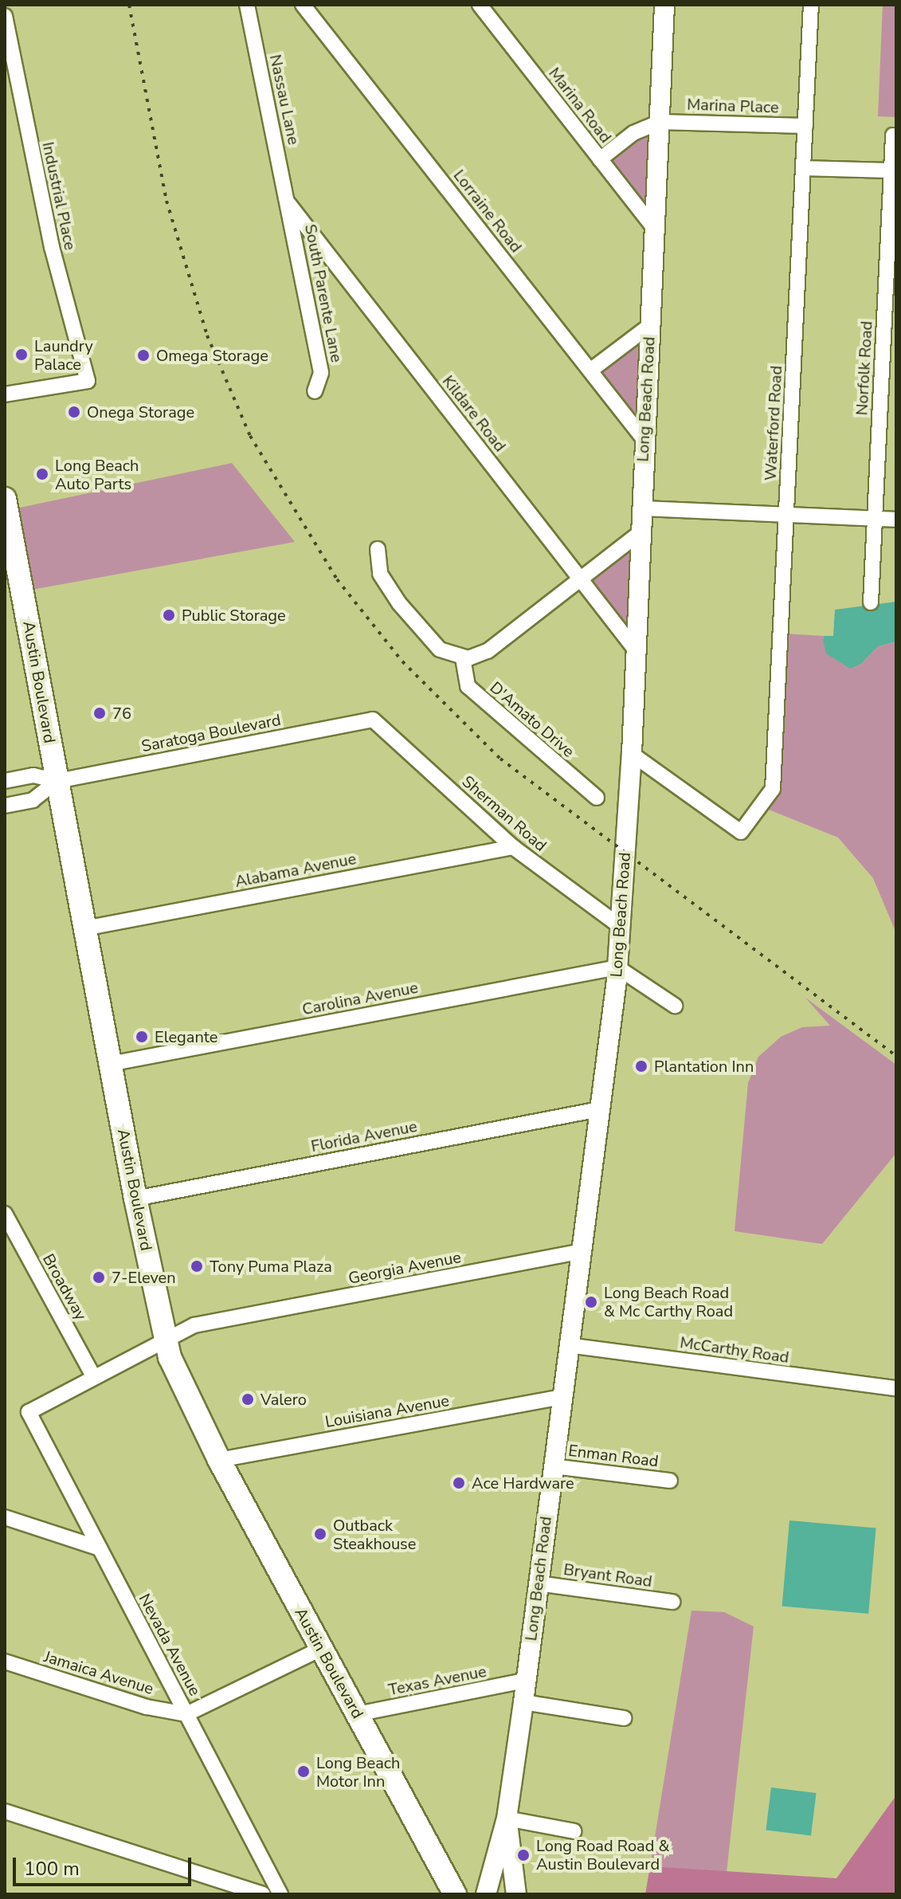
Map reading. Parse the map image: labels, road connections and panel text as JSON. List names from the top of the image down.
{
  "streets": {
    "main road": ["Long Beach Road", "Austin Boulevard"],
    "street": [
      "Nassau Lane",
      "Marina Road",
      "Marina Place",
      "Industrial Place",
      "Lorraine Road",
      "South Parente Lane",
      "Norfolk Road",
      "Kildare Road",
      "Waterford Road",
      "D'Amato Drive",
      "Saratoga Boulevard",
      "Sherman Road",
      "Alabama Avenue",
      "Carolina Avenue",
      "Florida Avenue",
      "Georgia Avenue",
      "Broadway",
      "McCarthy Road",
      "Louisiana Avenue",
      "Enman Road",
      "Bryant Road",
      "Nevada Avenue",
      "Jamaica Avenue",
      "Texas Avenue"
    ]
  },
  "crossings": [
    ["Nassau Lane", "South Parente Lane"],
    ["Nassau Lane", "Kildare Road"],
    ["Marina Road", "Long Beach Road"],
    ["Marina Place", "Long Beach Road"],
    ["Marina Place", "Waterford Road"],
    ["Lorraine Road", "Long Beach Road"],
    ["South Parente Lane", "Kildare Road"],
    ["Long Beach Road", "Kildare Road"],
    ["Long Beach Road", "Waterford Road"],
    ["Long Beach Road", "Sherman Road"],
    ["Long Beach Road", "Carolina Avenue"],
    ["Long Beach Road", "Florida Avenue"],
    ["Long Beach Road", "Georgia Avenue"],
    ["Long Beach Road", "McCarthy Road"],
    ["Long Beach Road", "Louisiana Avenue"],
    ["Long Beach Road", "Enman Road"],
    ["Long Beach Road", "Bryant Road"],
    ["Long Beach Road", "Texas Avenue"],
    ["Austin Boulevard", "Saratoga Boulevard"],
    ["Austin Boulevard", "Alabama Avenue"],
    ["Austin Boulevard", "Carolina Avenue"],
    ["Austin Boulevard", "Florida Avenue"],
    ["Austin Boulevard", "Georgia Avenue"],
    ["Austin Boulevard", "Louisiana Avenue"],
    ["Austin Boulevard", "Texas Avenue"],
    ["Saratoga Boulevard", "Sherman Road"],
    ["Sherman Road", "Alabama Avenue"],
    ["Georgia Avenue", "Broadway"],
    ["Georgia Avenue", "Nevada Avenue"],
    ["Nevada Avenue", "Jamaica Avenue"]
  ],
  "places": [
    "Laundry Palace",
    "Omega Storage",
    "Onega Storage",
    "Long Beach Auto Parts",
    "Public Storage",
    "76",
    "Elegante",
    "Plantation Inn",
    "Tony Puma Plaza",
    "7-Eleven",
    "Long Beach Road & Mc Carthy Road",
    "Valero",
    "Ace Hardware",
    "Outback Steakhouse",
    "Long Beach Motor Inn",
    "Long Road Road & Austin Boulevard"
  ],
  "scale_bar": "100 m"
}
